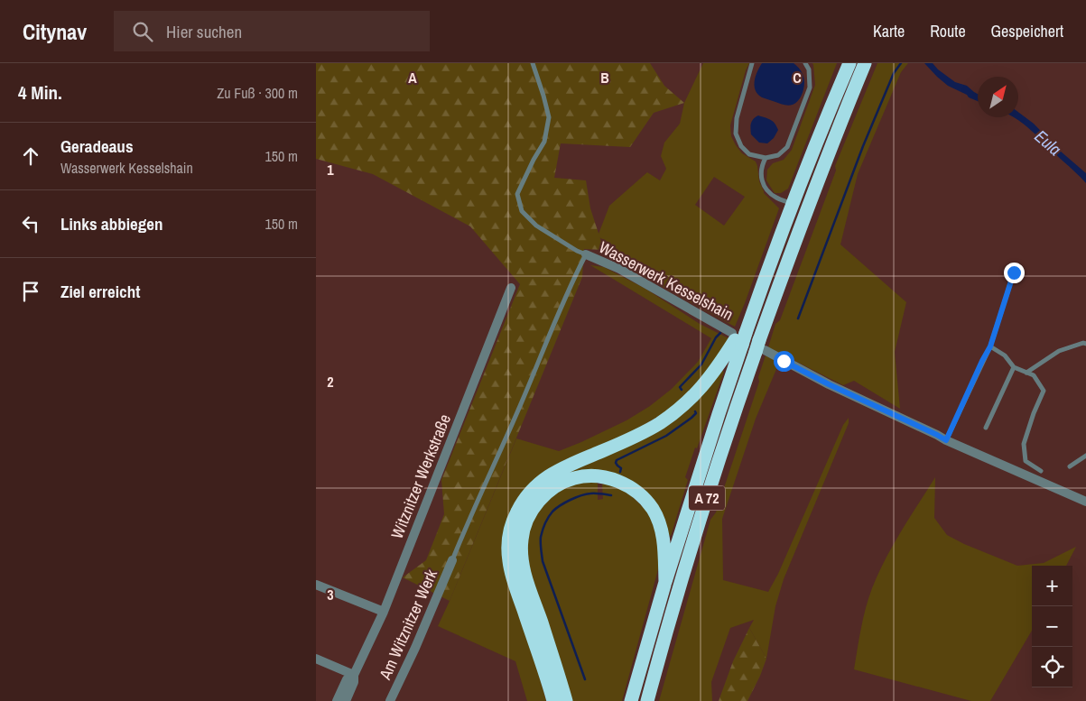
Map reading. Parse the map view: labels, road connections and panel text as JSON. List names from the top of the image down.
{
  "streets": {
    "highway": ["A 72"],
    "street": ["Wasserwerk Kesselshain", "Witznitzer Werkstraße", "Am Witznitzer Werk"]
  },
  "crossings": [
    ["Wasserwerk Kesselshain", "A 72"]
  ],
  "water": ["Eula"],
  "north": "top right",
  "page": {
    "header": "Citynav",
    "search": "Hier suchen",
    "nav": ["Karte", "Route", "Gespeichert"],
    "heading": ["4 Min.", "Zu Fuß · 300 m"],
    "list": [
      ["Geradeaus", "Wasserwerk Kesselshain", "150 m"],
      ["Links abbiegen", "150 m"],
      "Ziel erreicht"
    ],
    "map_buttons": ["+", "−"]
  },
  "grid": {
    "columns": ["A", "B", "C"],
    "rows": ["1", "2", "3"]
  }
}
